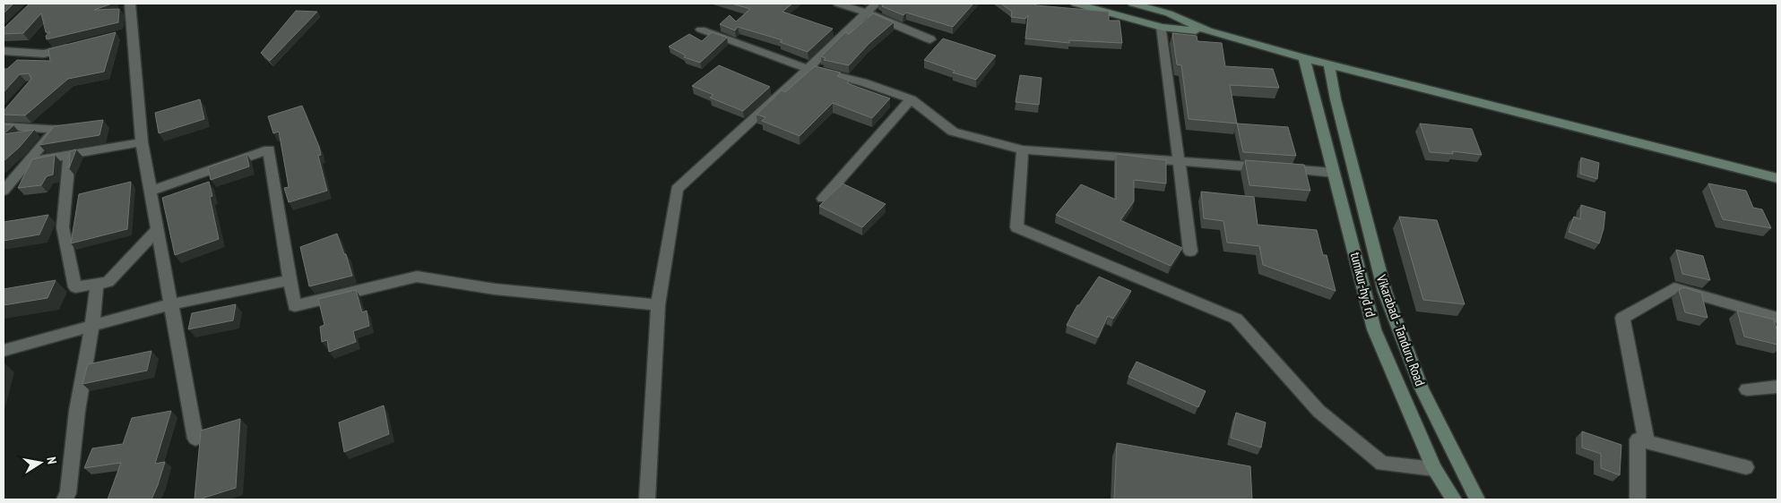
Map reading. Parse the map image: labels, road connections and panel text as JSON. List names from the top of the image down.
{
  "streets": {
    "main road": ["tumkur-hyd rd", "Vikarabad - Tanduru Road"]
  },
  "north": "right"
}
